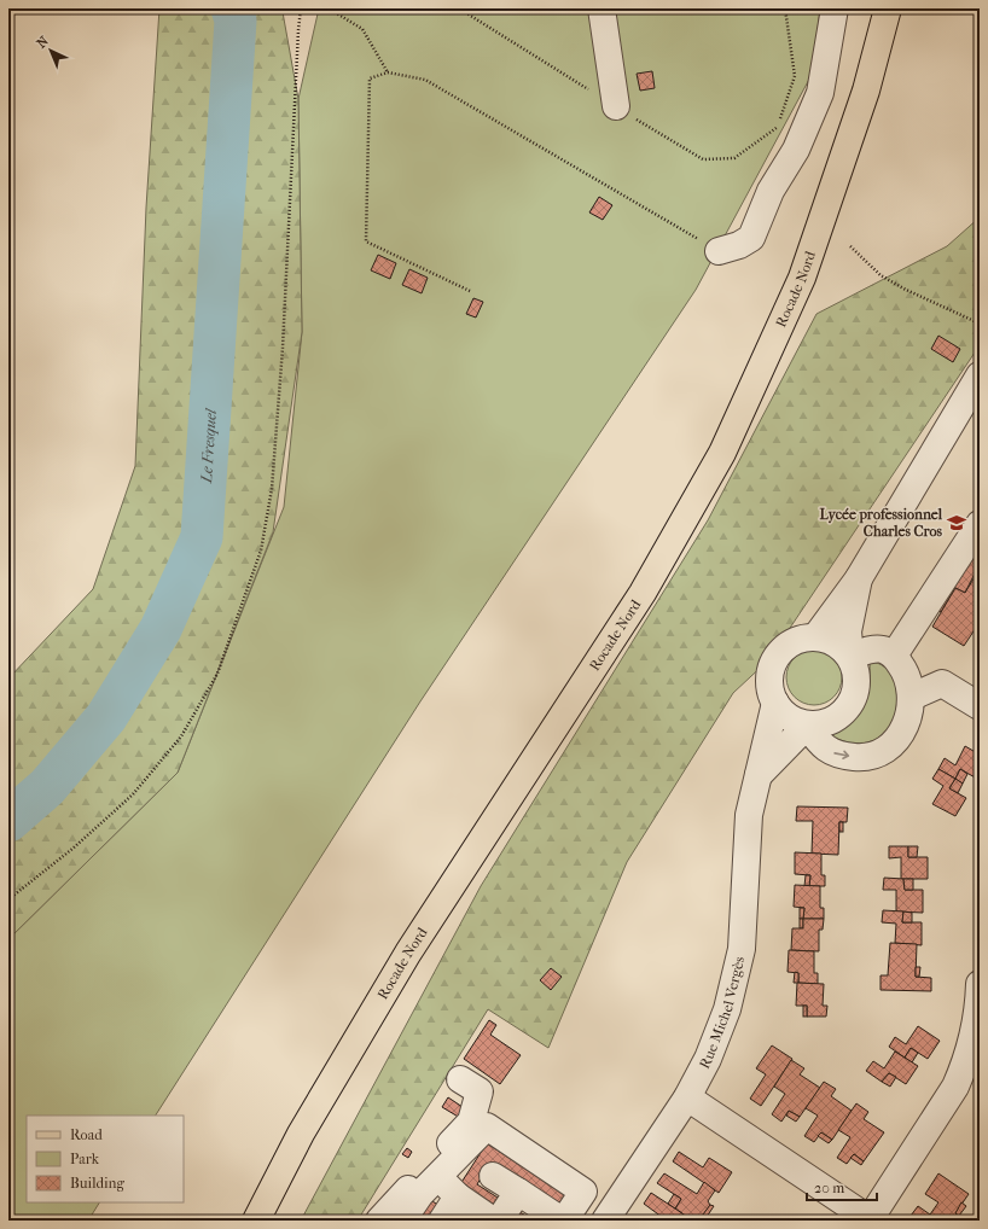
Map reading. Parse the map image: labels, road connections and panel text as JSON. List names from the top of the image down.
{
  "streets": {
    "main road": ["Rocade Nord"],
    "street": ["Rue Michel Vergès"]
  },
  "water": ["Le Fresquel"],
  "places": {
    "school or university": ["Lycée professionnel Charles Cros"]
  },
  "legend": ["Road", "Park", "Building"],
  "scale_bar": "20 m",
  "north": "top left"
}
